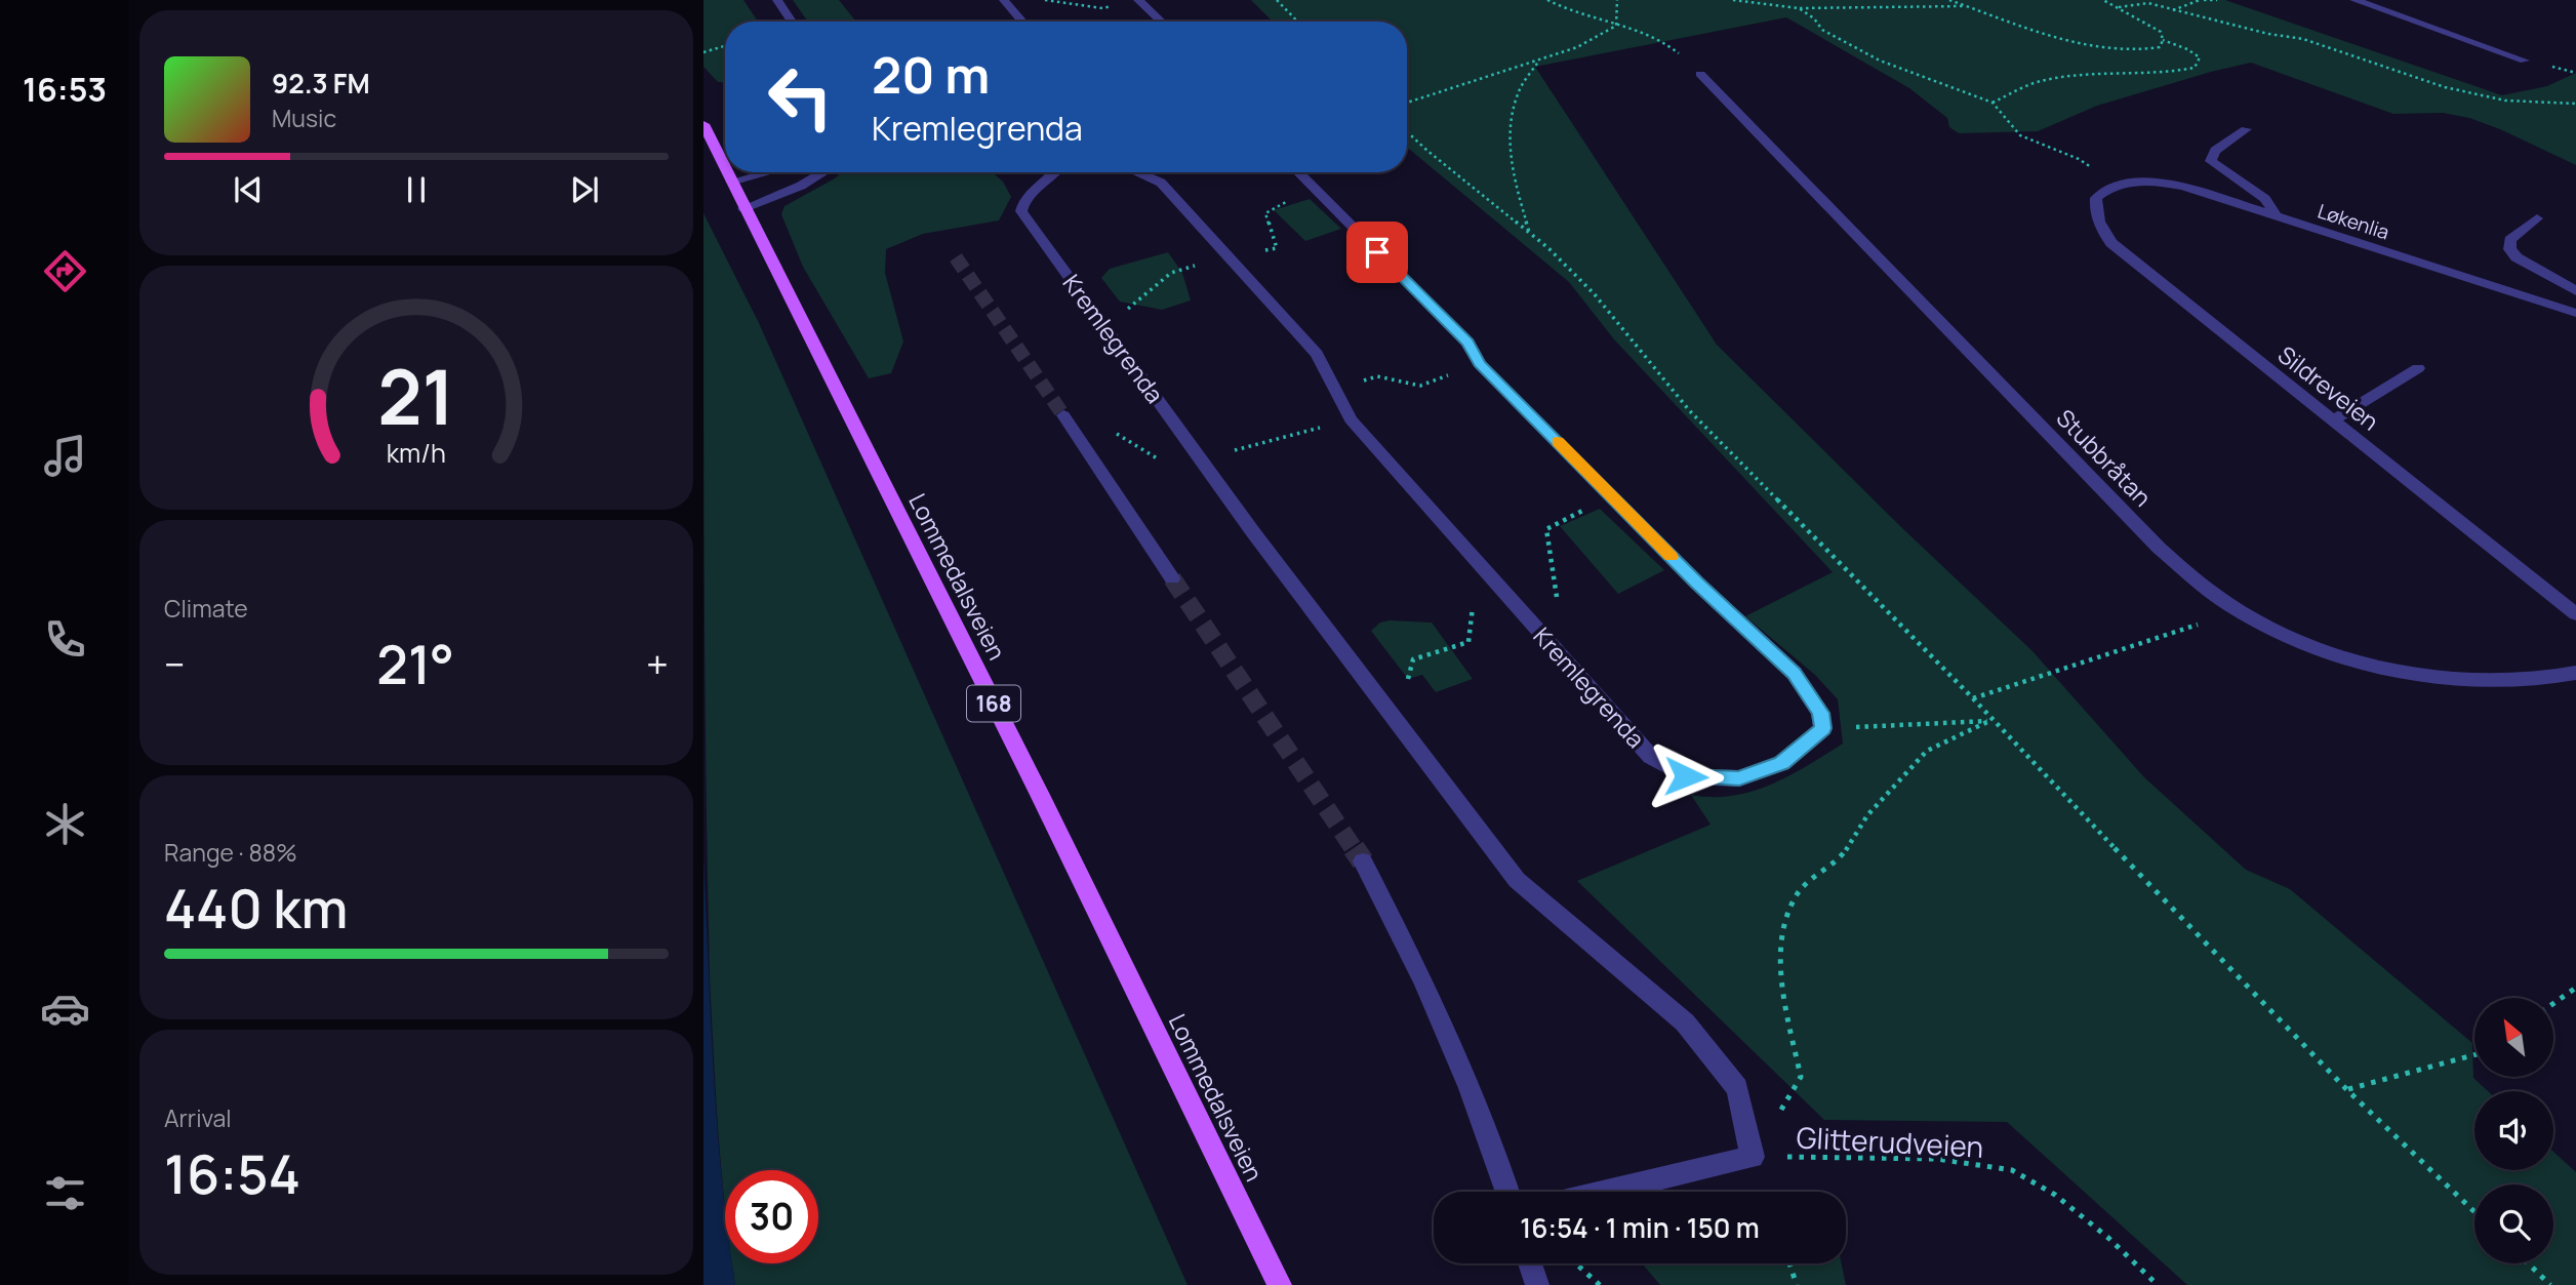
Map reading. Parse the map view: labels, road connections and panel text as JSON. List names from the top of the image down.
{
  "streets": {
    "main road": ["Lommedalsveien", "168"],
    "street": [
      "Løkenlia",
      "Kremlegrenda",
      "Sildreveien",
      "Stubbråtan"
    ],
    "path": ["Glitterudveien"]
  },
  "crossings": [
    ["Løkenlia", "Sildreveien"],
    ["Kremlegrenda", "Glitterudveien"]
  ],
  "north": "top left",
  "page": {
    "tabs": "16:53",
    "turn": ["20 m", "Kremlegrenda"],
    "song": ["92.3 FM", "Music"],
    "tile": [
      "Climate",
      ["Range · 88%", "440 km"],
      ["Arrival", "16:54"]
    ],
    "heat": ["−", "21°", "+"],
    "limit": "30",
    "trip": "16:54 · 1 min · 150 m",
    "gauge": ["21", "km/h"]
  }
}
